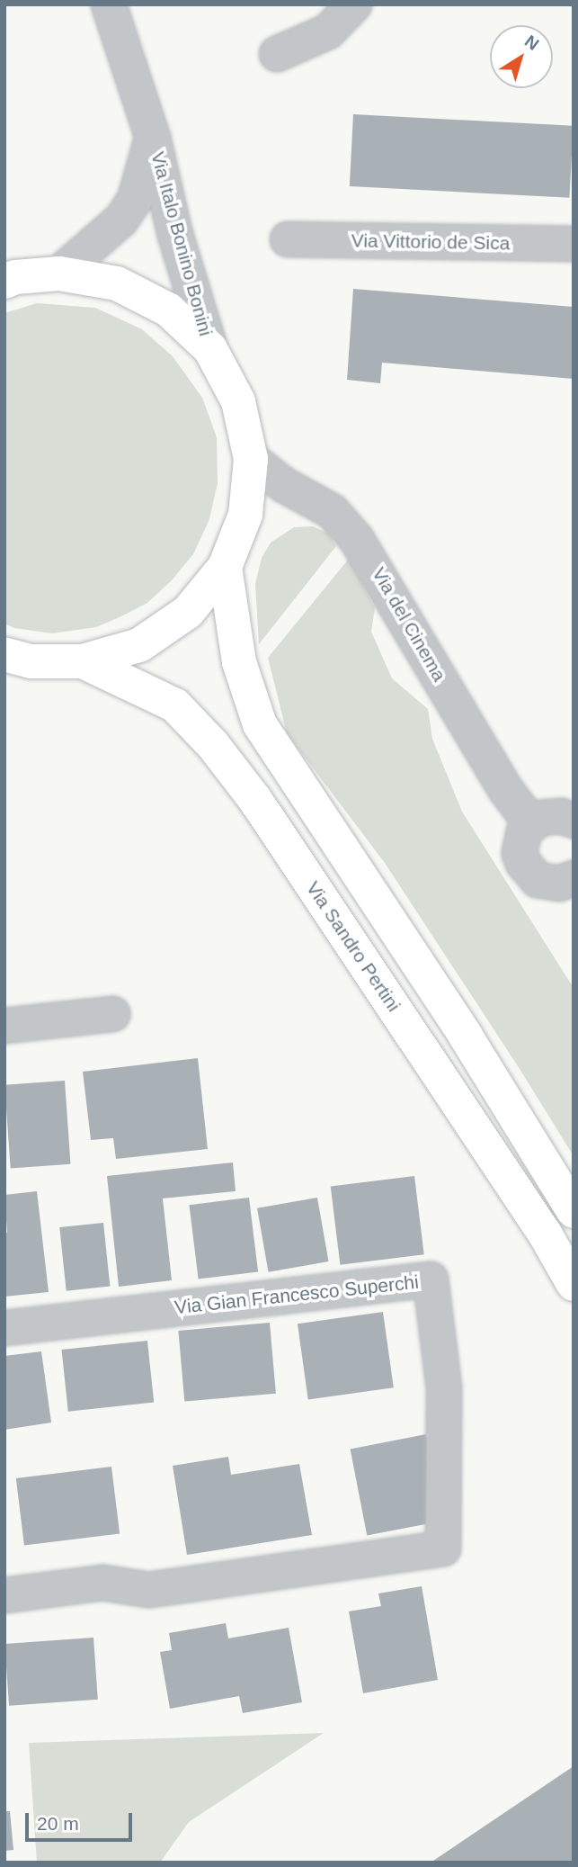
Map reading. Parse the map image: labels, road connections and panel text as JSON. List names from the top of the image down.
{
  "streets": {
    "main road": ["Via Sandro Pertini"],
    "street": [
      "Via Vittorio de Sica",
      "Via Italo Bonino Bonini",
      "Via del Cinema",
      "Via Gian Francesco Superchi"
    ]
  },
  "scale_bar": "20 m",
  "north": "top right"
}
